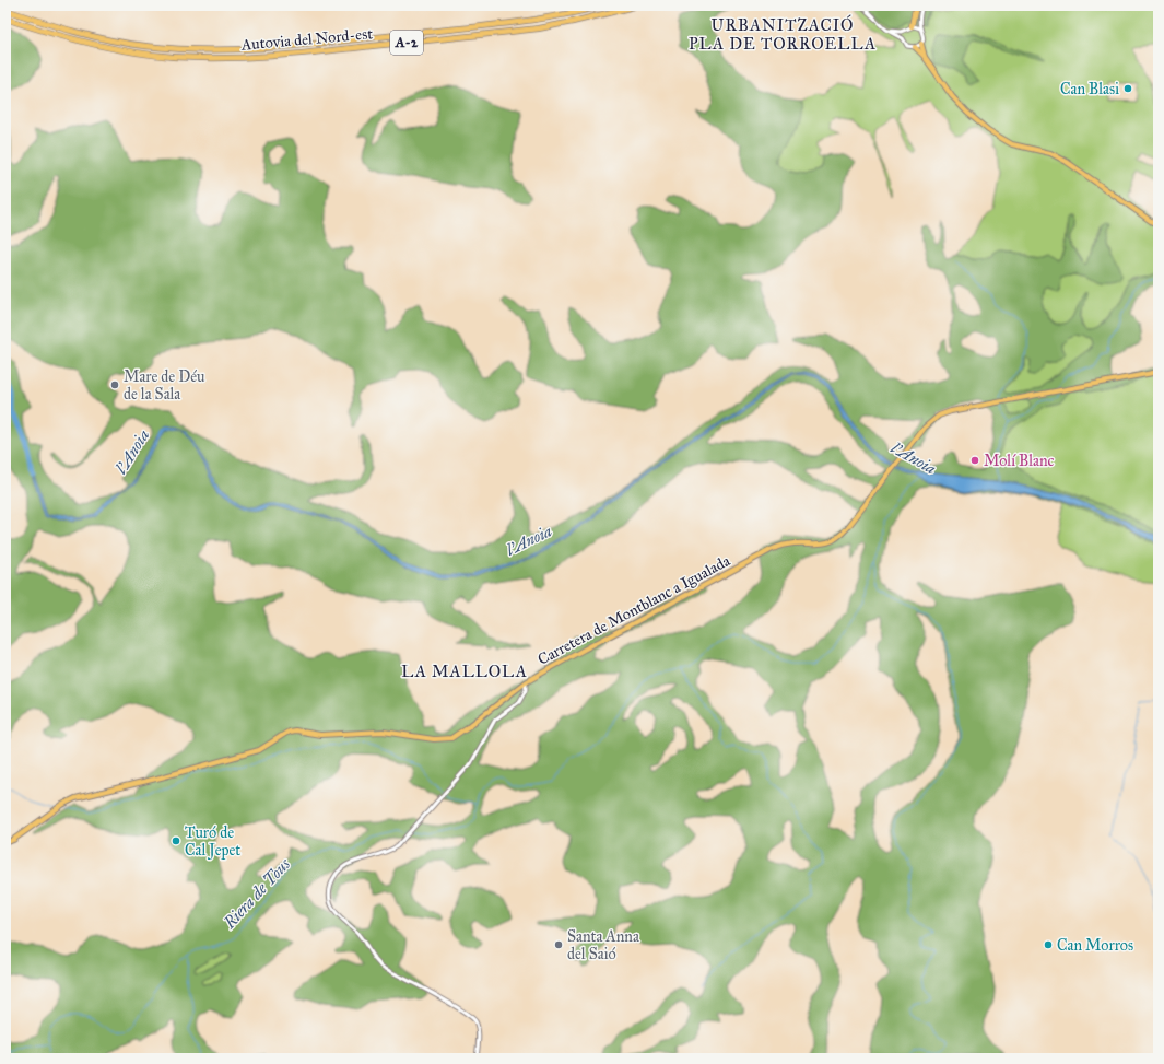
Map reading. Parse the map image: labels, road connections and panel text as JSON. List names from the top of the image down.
{
  "streets": {
    "highway": ["Autovia del Nord-est", "A-2"],
    "main road": ["Carretera de Montblanc a Igualada"]
  },
  "districts": ["URBANITZACIÓ PLA DE TORROELLA", "LA MALLOLA"],
  "water": ["l'Anoia", "Riera de Tous"],
  "places": [
    "Can Blasi",
    "Mare de Déu de la Sala",
    "Molí Blanc",
    "Turó de Cal Jepet",
    "Santa Anna del Saió",
    "Can Morros"
  ]
}
